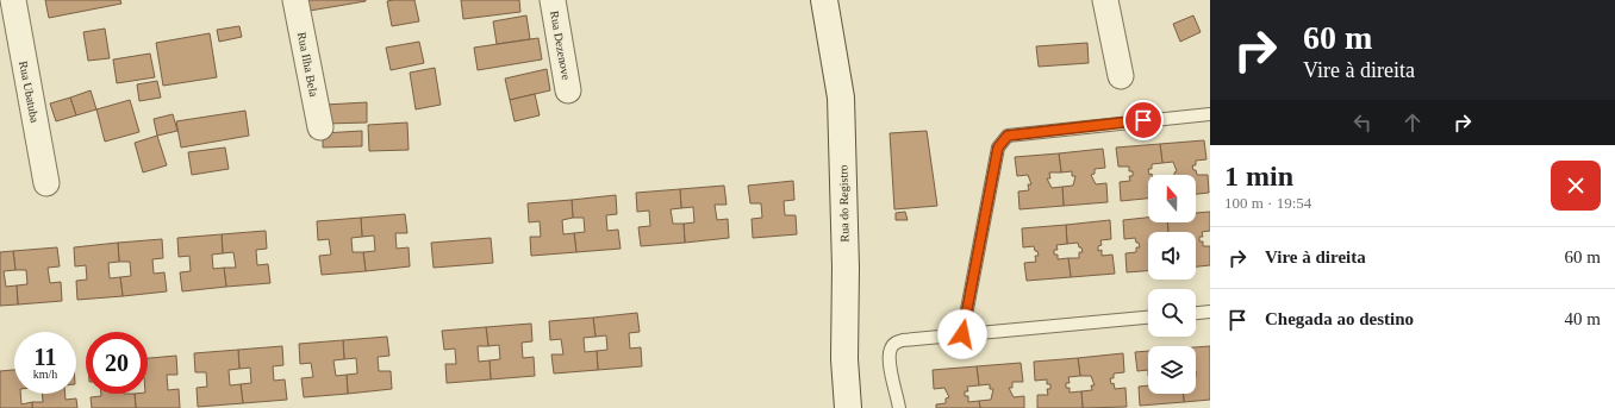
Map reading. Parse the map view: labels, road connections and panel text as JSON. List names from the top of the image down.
{
  "streets": {
    "street": [
      "Rua Dezenove",
      "Rua Ilha Bela",
      "Rua Ubatuba",
      "Rua do Registro"
    ]
  },
  "north": "top",
  "page": {
    "turn": ["60 m", "Vire à direita"],
    "heading": ["1 min", "100 m · 19:54"],
    "list": [
      {
        "name": "Vire à direita",
        "value": "60 m"
      },
      {
        "name": "Chegada ao destino",
        "value": "40 m"
      }
    ],
    "speed": "11 km/h",
    "limit": "20"
  }
}
